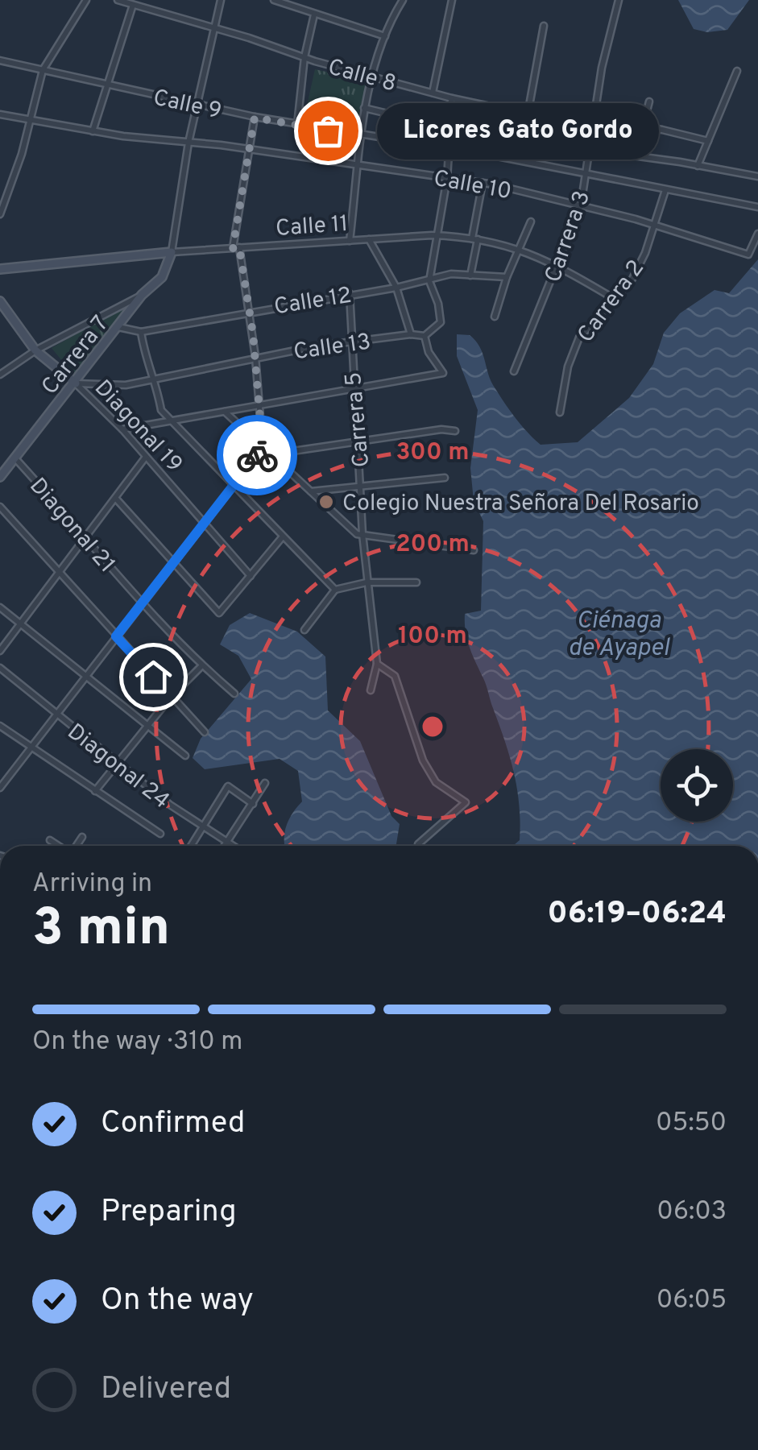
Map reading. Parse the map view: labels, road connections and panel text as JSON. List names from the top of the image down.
{
  "streets": {
    "main road": ["Calle 11", "Carrera 7", "Diagonal 19"],
    "street": [
      "Calle 8",
      "Calle 9",
      "Calle 10",
      "Carrera 3",
      "Calle 12",
      "Carrera 2",
      "Calle 13",
      "Carrera 5",
      "Diagonal 21",
      "Diagonal 24"
    ]
  },
  "crossings": [
    ["Calle 8", "Carrera 3"],
    ["Calle 9", "Carrera 3"],
    ["Calle 9", "Carrera 2"],
    ["Calle 10", "Carrera 3"],
    ["Calle 10", "Carrera 2"],
    ["Calle 11", "Carrera 3"],
    ["Calle 11", "Carrera 2"],
    ["Calle 11", "Carrera 7"],
    ["Calle 12", "Carrera 7"],
    ["Calle 12", "Carrera 5"],
    ["Calle 13", "Carrera 7"],
    ["Calle 13", "Carrera 5"],
    ["Calle 13", "Diagonal 19"],
    ["Carrera 7", "Diagonal 19"],
    ["Carrera 7", "Diagonal 21"]
  ],
  "water": ["Ciénaga de Ayapel"],
  "places": ["Licores Gato Gordo", "Colegio Nuestra Señora Del Rosario"],
  "page": {
    "bubble": "Licores Gato Gordo",
    "heading": ["3 min", "Arriving in", "06:19–06:24"],
    "bar": "On the way · 310 m",
    "list": [
      ["Confirmed", "05:50"],
      ["Preparing", "06:03"],
      ["On the way", "06:05"],
      "Delivered"
    ]
  },
  "rings": ["300 m", "200 m", "100 m"]
}
